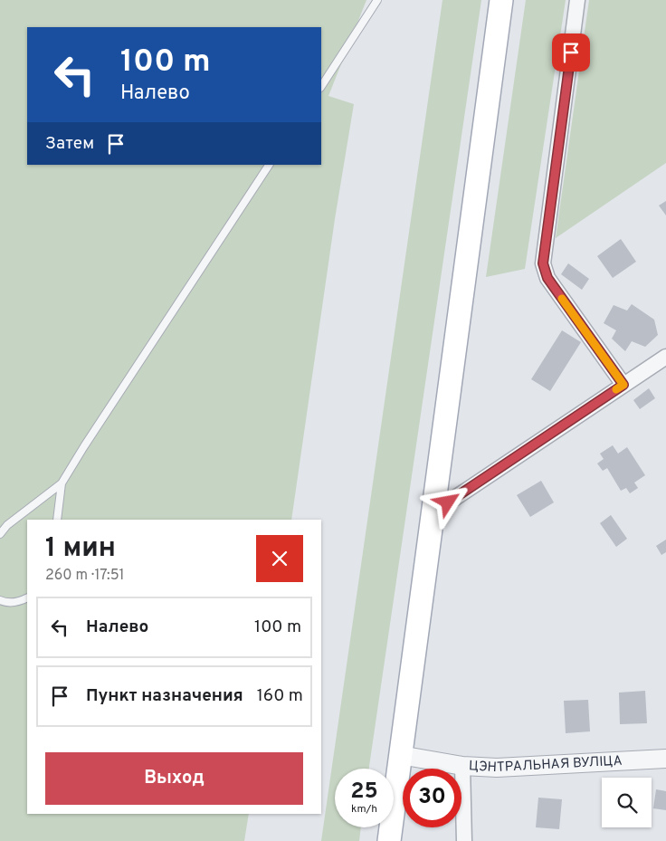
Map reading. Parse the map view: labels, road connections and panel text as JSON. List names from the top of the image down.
{
  "streets": {
    "street": ["ЦЭНТРАЛЬНАЯ ВУЛІЦА"]
  },
  "page": {
    "turn": ["100 m", "Налево"],
    "then": "Затем",
    "heading": ["1 мин", "260 m · 17:51"],
    "list": [
      {
        "name": "Налево",
        "value": "100 m"
      },
      {
        "name": "Пункт назначения",
        "value": "160 m"
      }
    ],
    "buttons": "Выход",
    "speed": "25 km/h",
    "limit": "30"
  }
}
